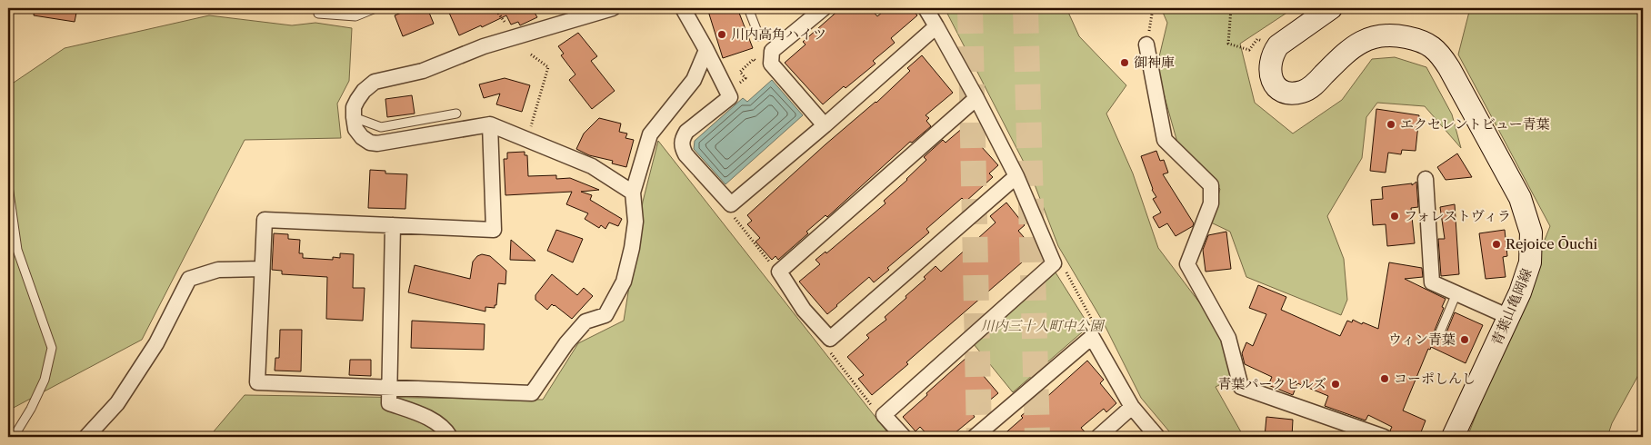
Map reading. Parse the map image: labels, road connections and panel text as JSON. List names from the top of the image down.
{
  "streets": {
    "street": ["青葉山亀岡線"]
  },
  "parks": ["川内三十人町中公園"],
  "places": [
    "川内高角ハイツ",
    "御神庫",
    "エクセレントビュー青葉",
    "フォレストヴィラ",
    "Rejoice Ōuchi",
    "ウィン青葉",
    "コーポしんし",
    "青葉パークヒルズ"
  ]
}
